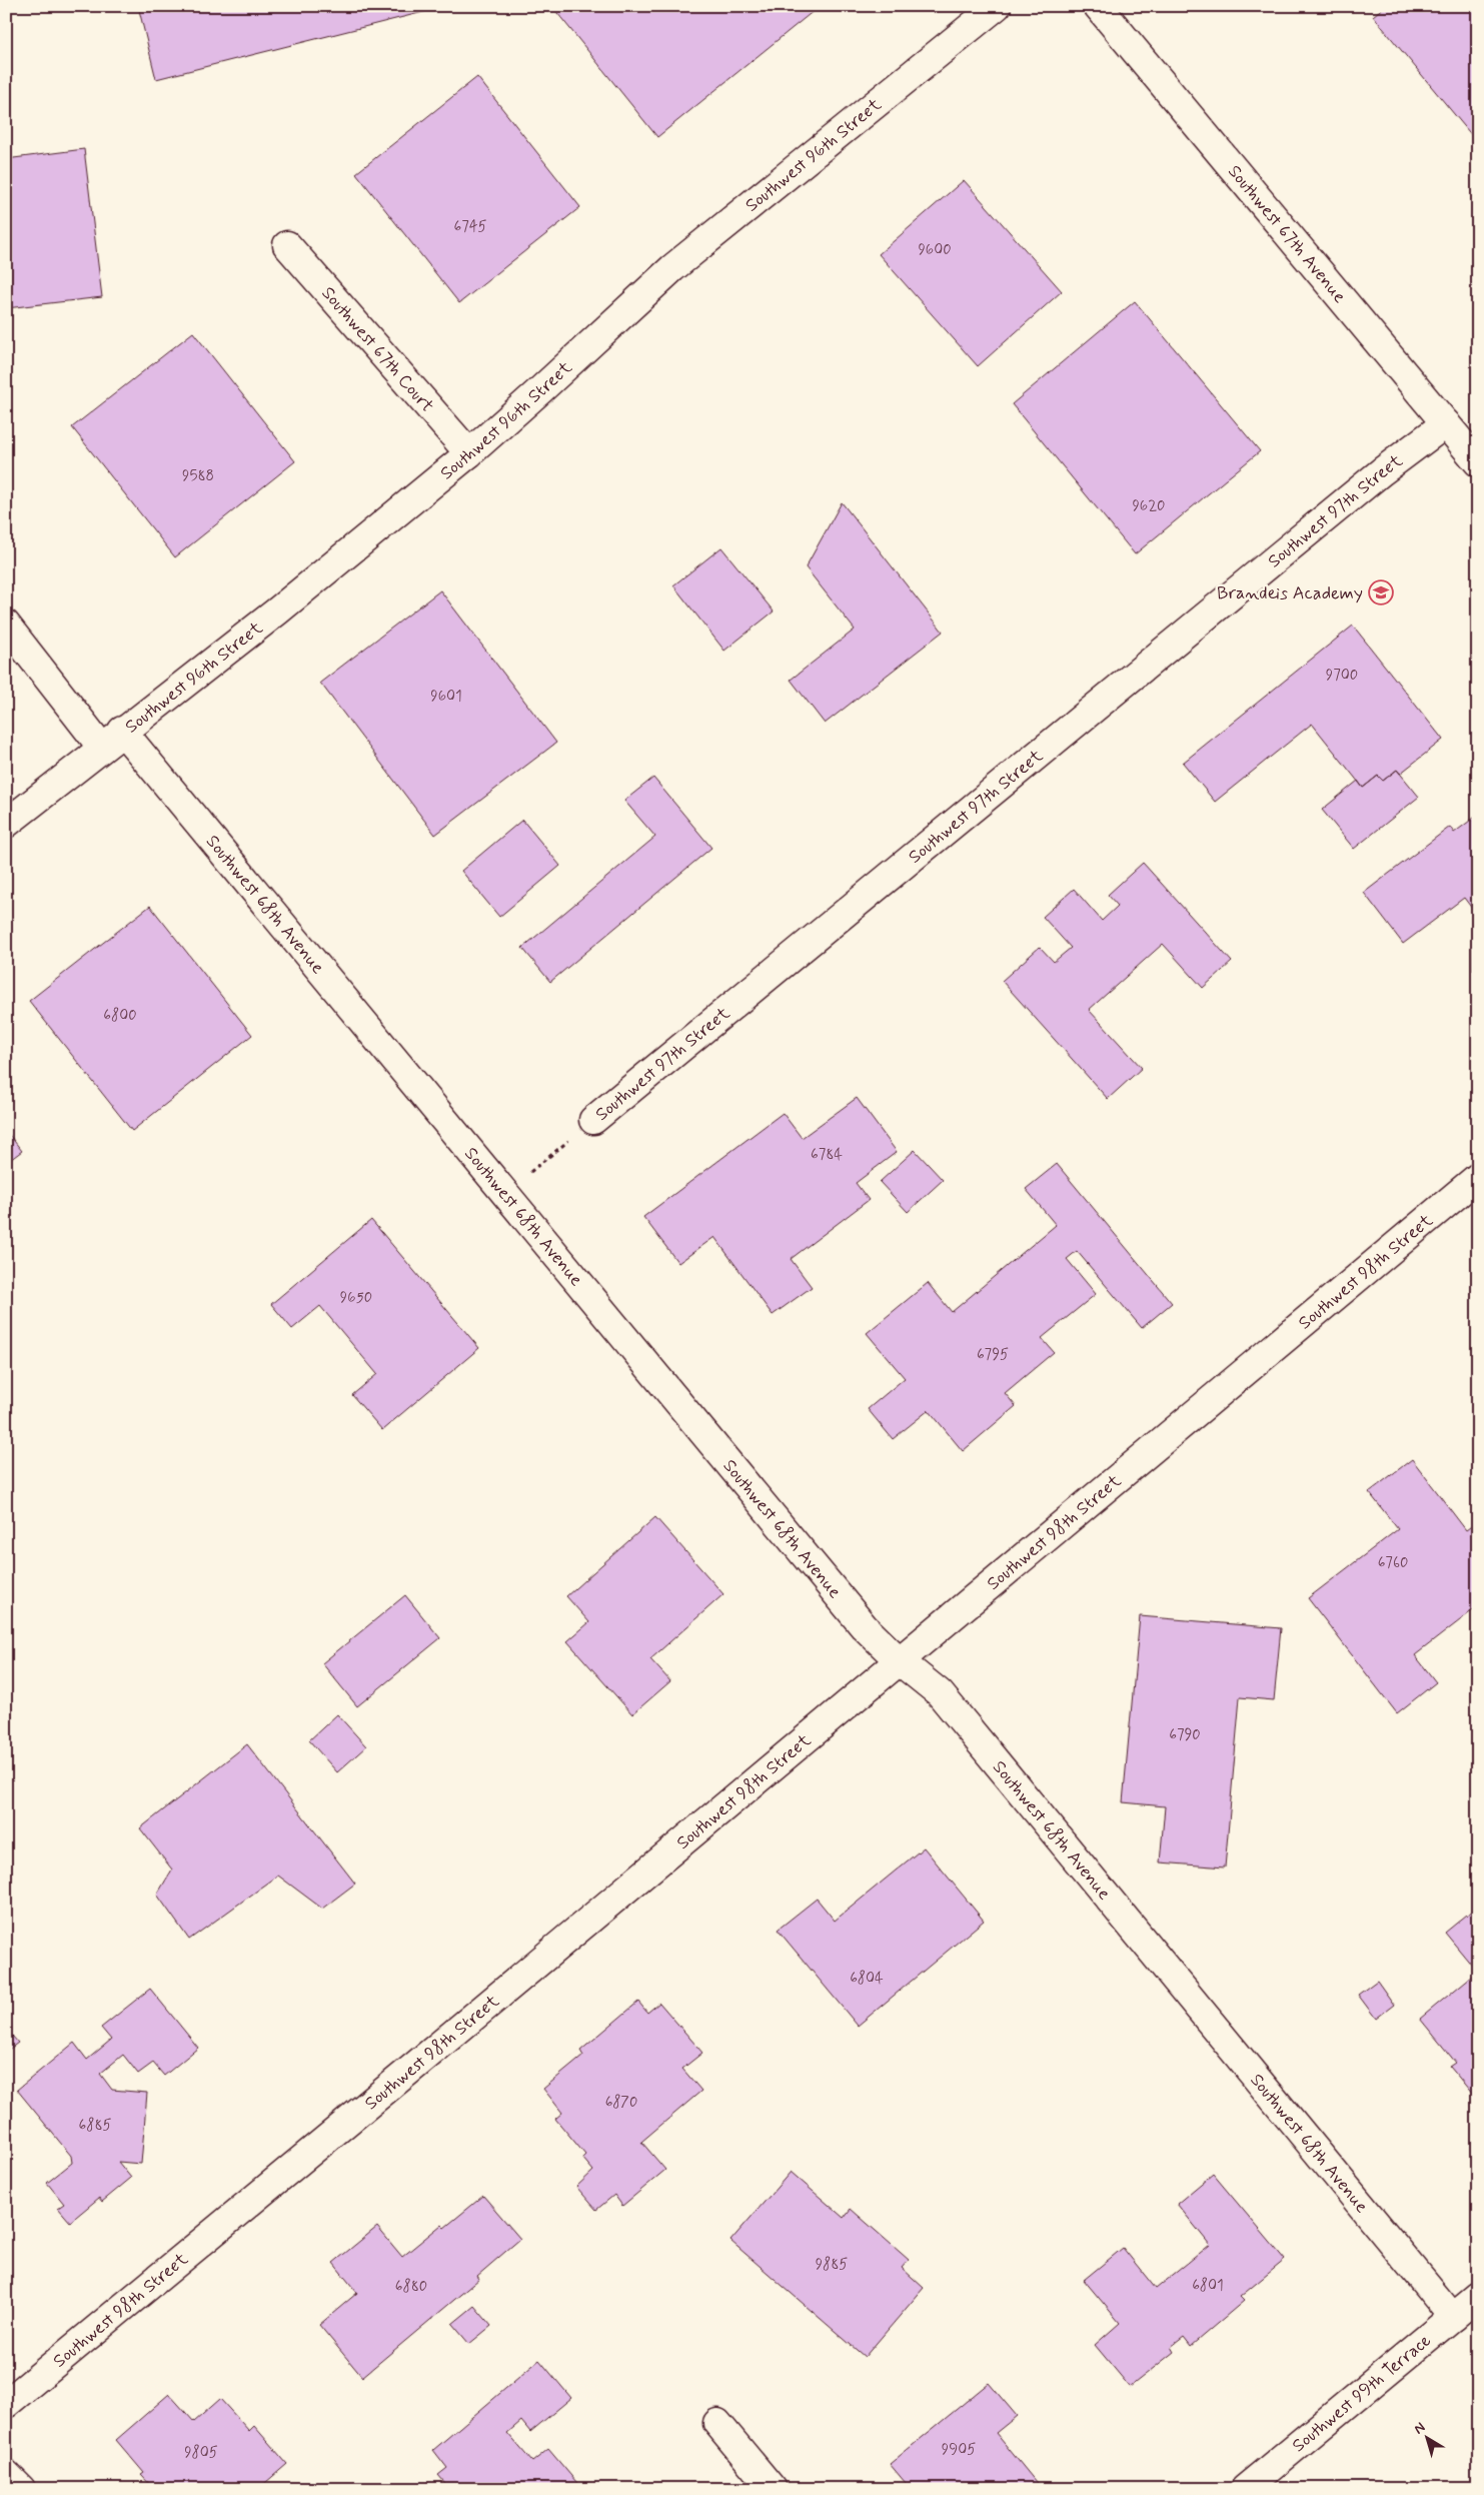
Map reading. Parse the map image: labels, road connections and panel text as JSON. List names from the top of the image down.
{
  "streets": {
    "street": [
      "Southwest 96th Street",
      "Southwest 67th Avenue",
      "Southwest 67th Court",
      "Southwest 97th Street",
      "Southwest 68th Avenue",
      "Southwest 98th Street",
      "Southwest 99th Terrace"
    ]
  },
  "crossings": [
    ["Southwest 96th Street", "Southwest 67th Court"],
    ["Southwest 96th Street", "Southwest 68th Avenue"],
    ["Southwest 67th Avenue", "Southwest 97th Street"],
    ["Southwest 97th Street", "Southwest 68th Avenue"],
    ["Southwest 68th Avenue", "Southwest 98th Street"],
    ["Southwest 68th Avenue", "Southwest 99th Terrace"]
  ],
  "places": {
    "school or university": ["Brandeis Academy"]
  },
  "house_numbers": [
    "6745",
    "9600",
    "9588",
    "9620",
    "9700",
    "9601",
    "6800",
    "6784",
    "9650",
    "6795",
    "6760",
    "6790",
    "6804",
    "6870",
    "6885",
    "9885",
    "6801",
    "6880",
    "9905",
    "9805"
  ],
  "north": "top left"
}
